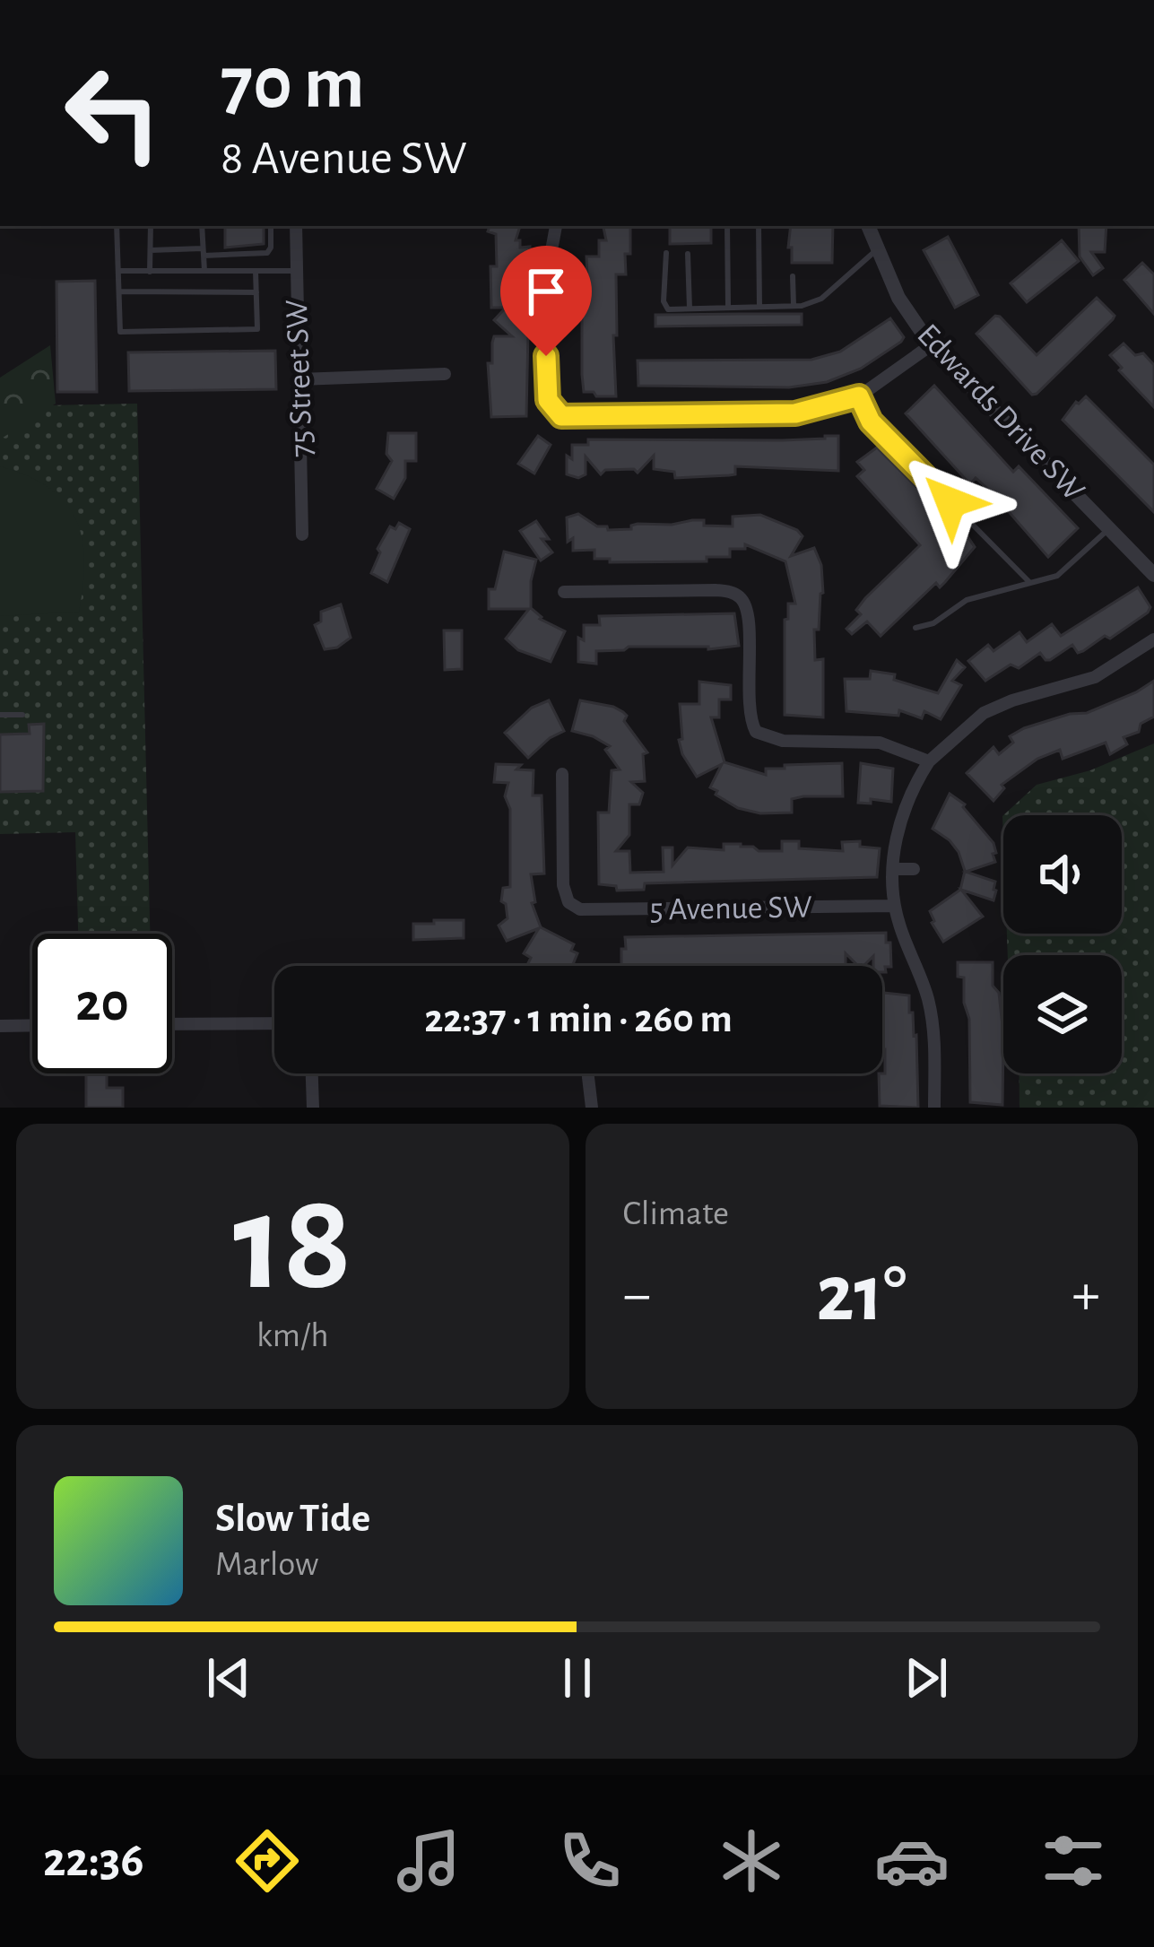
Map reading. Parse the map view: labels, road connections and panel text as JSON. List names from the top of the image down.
{
  "streets": {
    "street": ["75 Street SW", "Edwards Drive SW", "5 Avenue SW"]
  },
  "page": {
    "turn": ["70 m", "8 Avenue SW"],
    "limit": "20",
    "trip": "22:37 · 1 min · 260 m",
    "tile": [
      ["18", "km/h"],
      "Climate"
    ],
    "heat": ["−", "21°", "+"],
    "song": ["Slow Tide", "Marlow"],
    "tabs": "22:36"
  }
}
